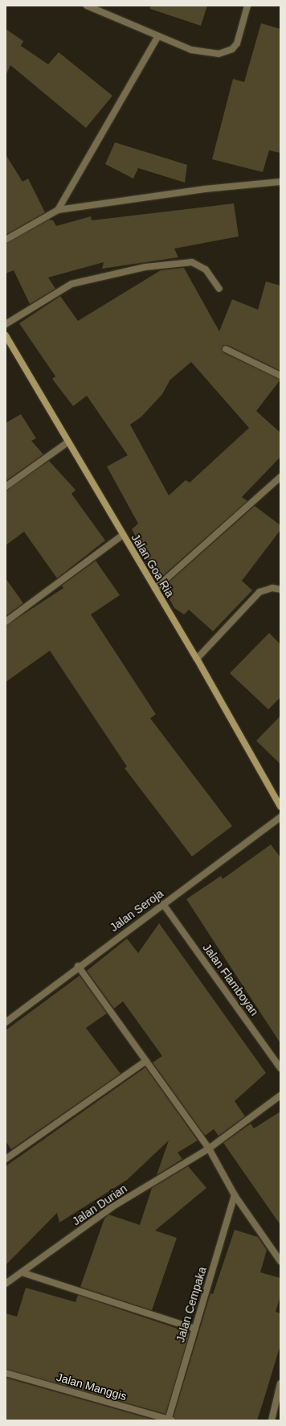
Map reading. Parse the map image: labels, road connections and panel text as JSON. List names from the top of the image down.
{
  "streets": {
    "main road": ["Jalan Goa Ria"],
    "street": [
      "Jalan Seroja",
      "Jalan Flamboyan",
      "Jalan Durian",
      "Jalan Cempaka",
      "Jalan Manggis"
    ]
  },
  "crossings": [
    ["Jalan Seroja", "Jalan Flamboyan"],
    ["Jalan Cempaka", "Jalan Manggis"]
  ]
}
